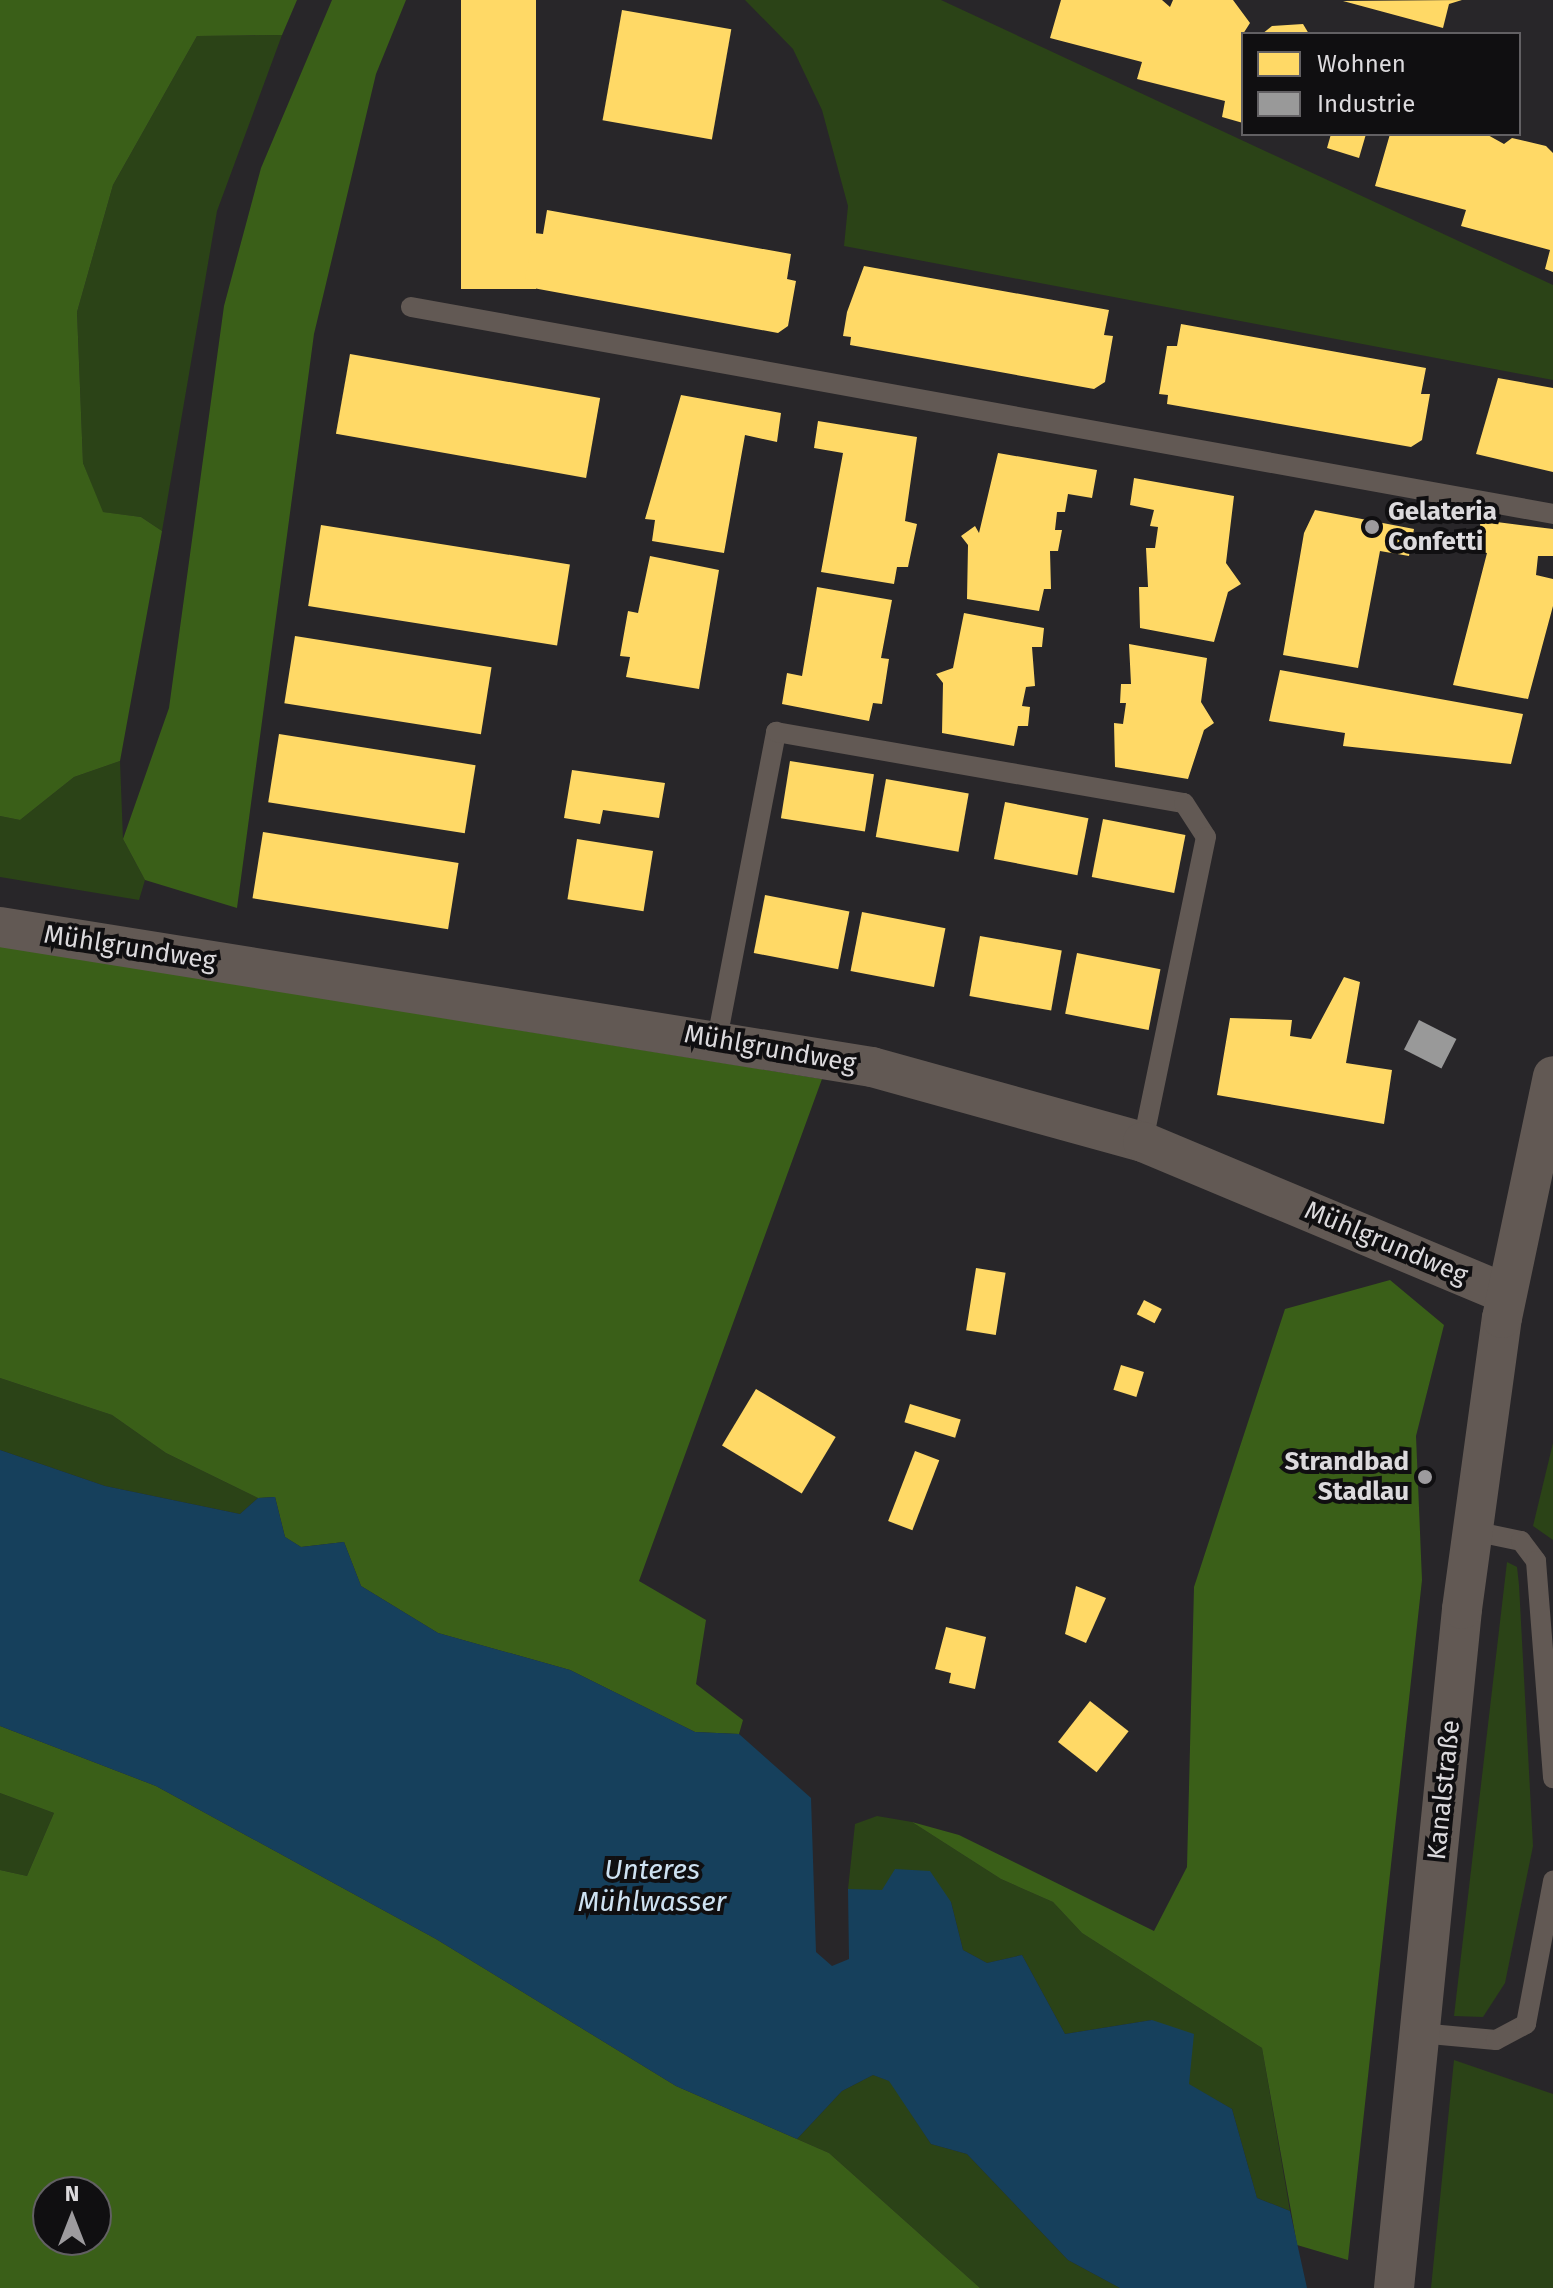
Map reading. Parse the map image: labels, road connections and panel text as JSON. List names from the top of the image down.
{
  "streets": {
    "street": ["Mühlgrundweg", "Kanalstraße"]
  },
  "crossings": [
    ["Mühlgrundweg", "Kanalstraße"]
  ],
  "water": ["Unteres Mühlwasser"],
  "places": ["Gelateria Confetti", "Strandbad Stadlau"],
  "legend": ["Wohnen", "Industrie"],
  "north": "top"
}
